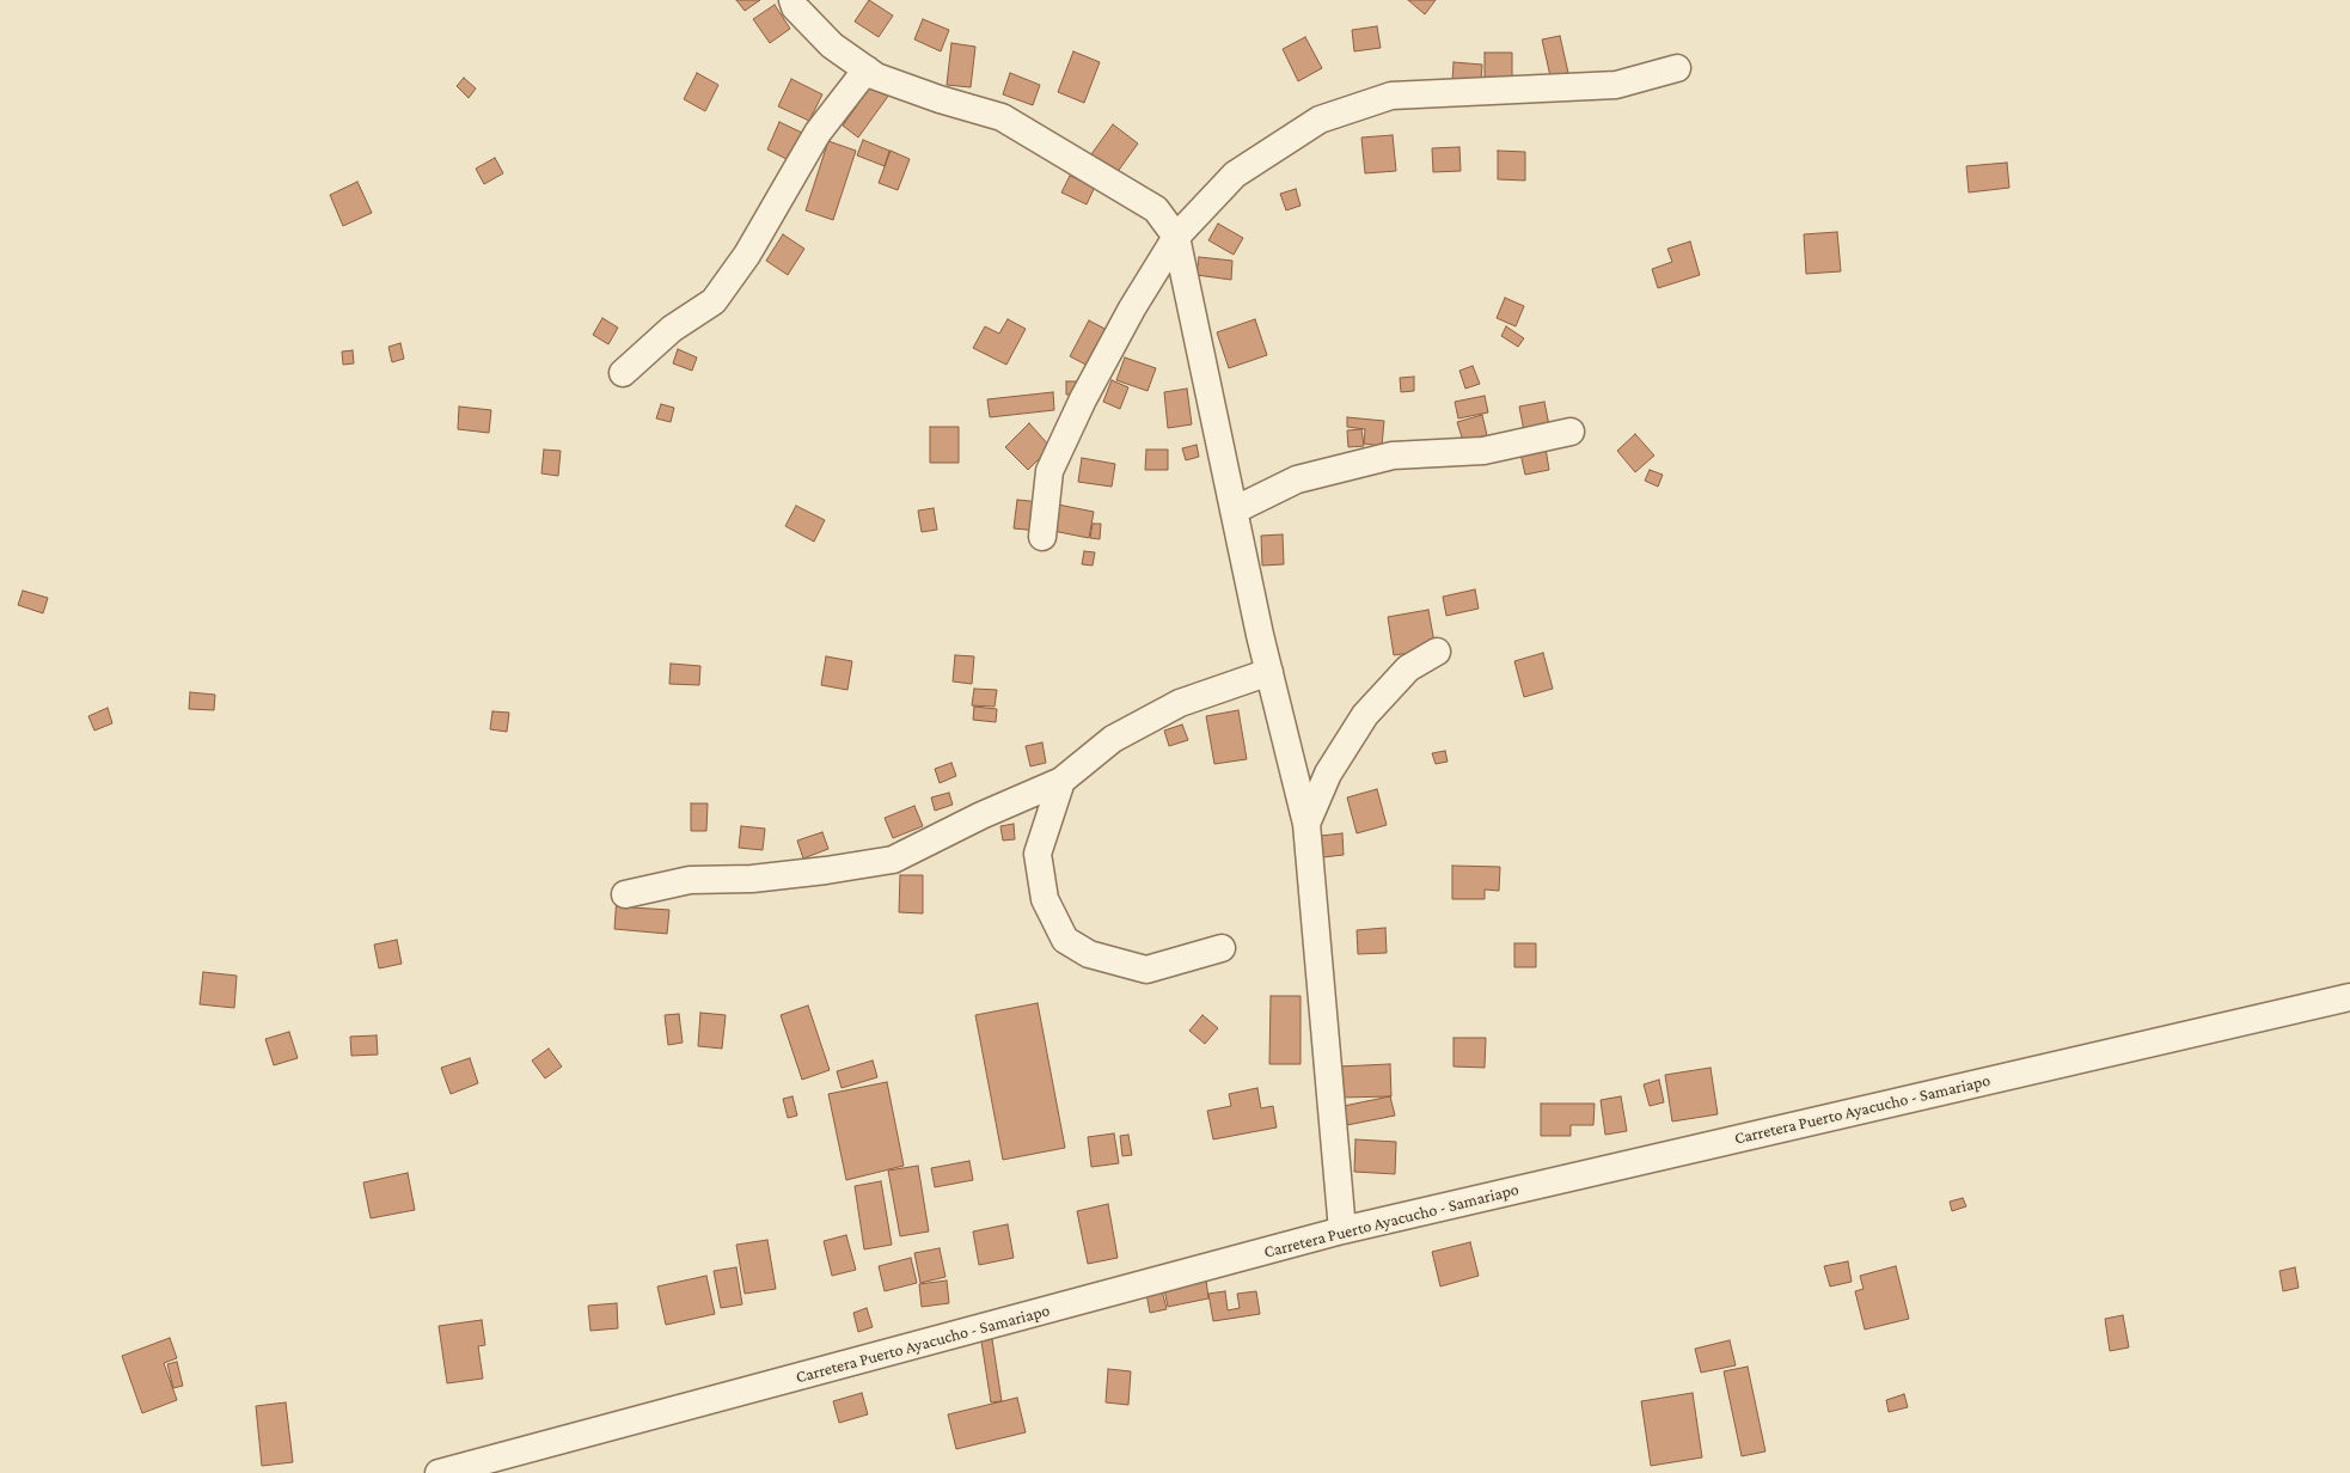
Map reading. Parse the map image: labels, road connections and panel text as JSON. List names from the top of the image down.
{
  "streets": {
    "street": ["Carretera Puerto Ayacucho - Samariapo"]
  }
}
